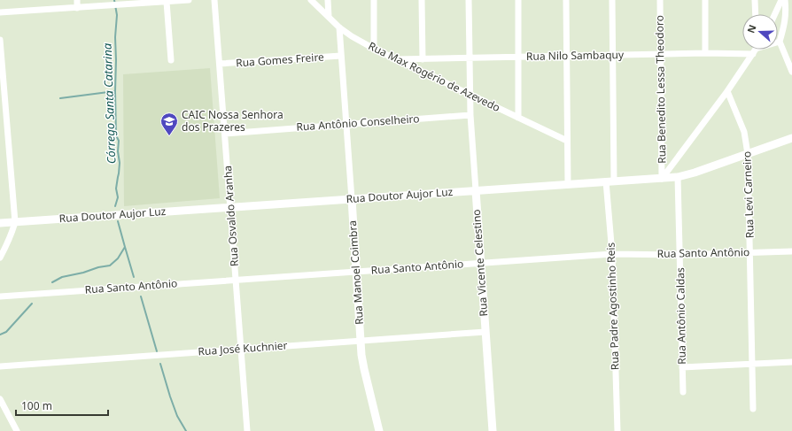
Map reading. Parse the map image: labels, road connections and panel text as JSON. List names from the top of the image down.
{
  "streets": {
    "street": [
      "Rua Nilo Sambaquy",
      "Rua Gomes Freire",
      "Rua Max Rogério de Azevedo",
      "Rua Benedito Lessa Theodoro",
      "Rua Antônio Conselheiro",
      "Rua Levi Carneiro",
      "Rua Doutor Aujor Luz",
      "Rua Osvaldo Aranha",
      "Rua Santo Antônio",
      "Rua Vicente Celestino",
      "Rua Manoel Coimbra",
      "Rua Padre Agostinho Reis",
      "Rua Antônio Caldas",
      "Rua José Kuchnier"
    ]
  },
  "crossings": [
    ["Rua Nilo Sambaquy", "Rua Max Rogério de Azevedo"],
    ["Rua Nilo Sambaquy", "Rua Benedito Lessa Theodoro"],
    ["Rua Nilo Sambaquy", "Rua Vicente Celestino"],
    ["Rua Nilo Sambaquy", "Rua Padre Agostinho Reis"],
    ["Rua Gomes Freire", "Rua Osvaldo Aranha"],
    ["Rua Gomes Freire", "Rua Manoel Coimbra"],
    ["Rua Max Rogério de Azevedo", "Rua Vicente Celestino"],
    ["Rua Max Rogério de Azevedo", "Rua Manoel Coimbra"],
    ["Rua Benedito Lessa Theodoro", "Rua Doutor Aujor Luz"],
    ["Rua Antônio Conselheiro", "Rua Osvaldo Aranha"],
    ["Rua Antônio Conselheiro", "Rua Vicente Celestino"],
    ["Rua Antônio Conselheiro", "Rua Manoel Coimbra"],
    ["Rua Levi Carneiro", "Rua Doutor Aujor Luz"],
    ["Rua Levi Carneiro", "Rua Santo Antônio"],
    ["Rua Doutor Aujor Luz", "Rua Osvaldo Aranha"],
    ["Rua Doutor Aujor Luz", "Rua Vicente Celestino"],
    ["Rua Doutor Aujor Luz", "Rua Manoel Coimbra"],
    ["Rua Doutor Aujor Luz", "Rua Padre Agostinho Reis"],
    ["Rua Doutor Aujor Luz", "Rua Antônio Caldas"],
    ["Rua Osvaldo Aranha", "Rua Santo Antônio"],
    ["Rua Osvaldo Aranha", "Rua José Kuchnier"],
    ["Rua Santo Antônio", "Rua Vicente Celestino"],
    ["Rua Santo Antônio", "Rua Manoel Coimbra"],
    ["Rua Santo Antônio", "Rua Padre Agostinho Reis"],
    ["Rua Santo Antônio", "Rua Antônio Caldas"],
    ["Rua Vicente Celestino", "Rua José Kuchnier"],
    ["Rua Manoel Coimbra", "Rua José Kuchnier"]
  ],
  "water": ["Córrego Santa Catarina"],
  "places": {
    "school or university": ["CAIC Nossa Senhora dos Prazeres"]
  },
  "scale_bar": "100 m",
  "north": "left"
}
